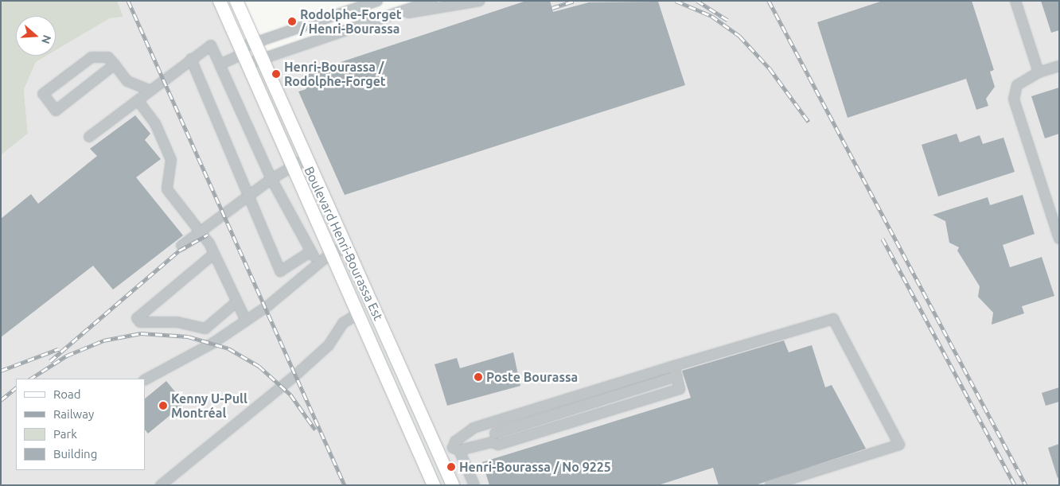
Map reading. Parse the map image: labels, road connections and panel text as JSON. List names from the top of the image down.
{
  "streets": {
    "main road": ["Boulevard Henri-Bourassa Est"]
  },
  "places": [
    "Rodolphe-Forget / Henri-Bourassa",
    "Henri-Bourassa / Rodolphe-Forget",
    "Poste Bourassa",
    "Kenny U-Pull Montréal",
    "Henri-Bourassa / No 9225"
  ],
  "legend": [
    "Road",
    "Railway",
    "Park",
    "Building"
  ],
  "north": "right"
}
